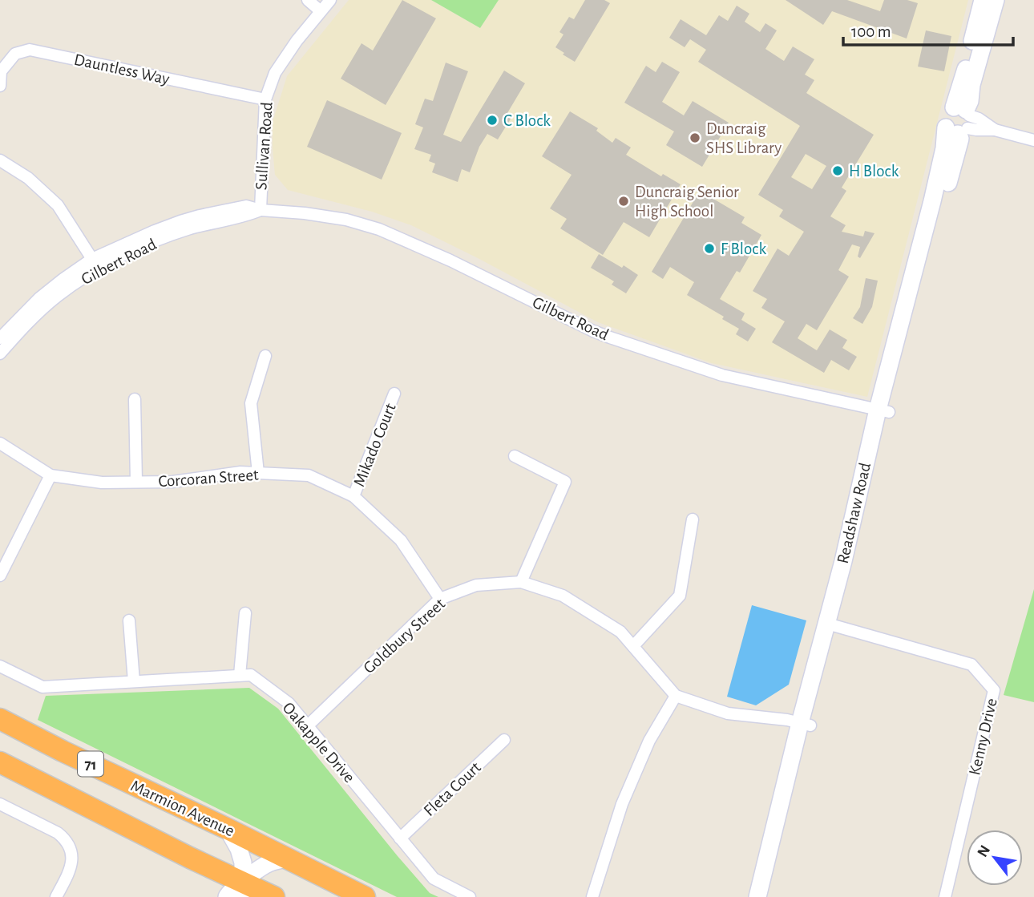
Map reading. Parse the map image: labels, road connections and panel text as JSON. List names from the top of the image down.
{
  "streets": {
    "highway": ["71", "Marmion Avenue"],
    "street": [
      "Dauntless Way",
      "Sullivan Road",
      "Gilbert Road",
      "Mikado Court",
      "Corcoran Street",
      "Readshaw Road",
      "Goldbury Street",
      "Kenny Drive",
      "Oakapple Drive",
      "Fleta Court"
    ]
  },
  "crossings": [
    ["Dauntless Way", "Sullivan Road"],
    ["Sullivan Road", "Gilbert Road"],
    ["Gilbert Road", "Readshaw Road"],
    ["Mikado Court", "Corcoran Street"],
    ["Corcoran Street", "Goldbury Street"],
    ["Readshaw Road", "Kenny Drive"],
    ["Goldbury Street", "Oakapple Drive"],
    ["Oakapple Drive", "Fleta Court"]
  ],
  "places": [
    "C Block",
    "Duncraig SHS Library",
    "H Block",
    "Duncraig Senior High School",
    "F Block"
  ],
  "scale_bar": "100 m",
  "north": "top left"
}
